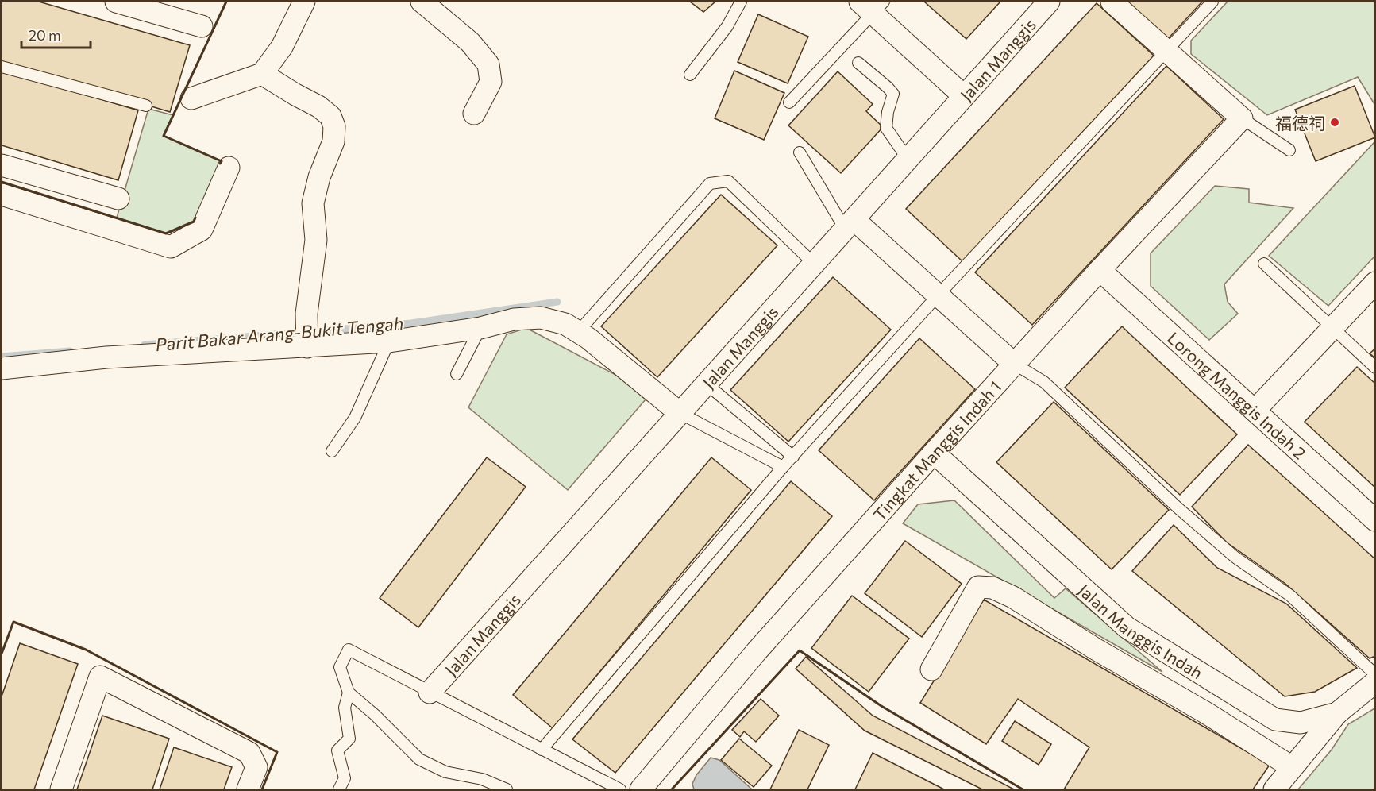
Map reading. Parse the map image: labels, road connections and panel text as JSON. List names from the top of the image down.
{
  "streets": {
    "street": [
      "Jalan Manggis",
      "Lorong Manggis Indah 2",
      "Tingkat Manggis Indah 1",
      "Jalan Manggis Indah"
    ]
  },
  "crossings": [
    ["Lorong Manggis Indah 2", "Tingkat Manggis Indah 1"],
    ["Tingkat Manggis Indah 1", "Jalan Manggis Indah"]
  ],
  "water": ["Parit Bakar Arang-Bukit Tengah"],
  "places": ["福德祠"],
  "scale_bar": "20 m"
}
